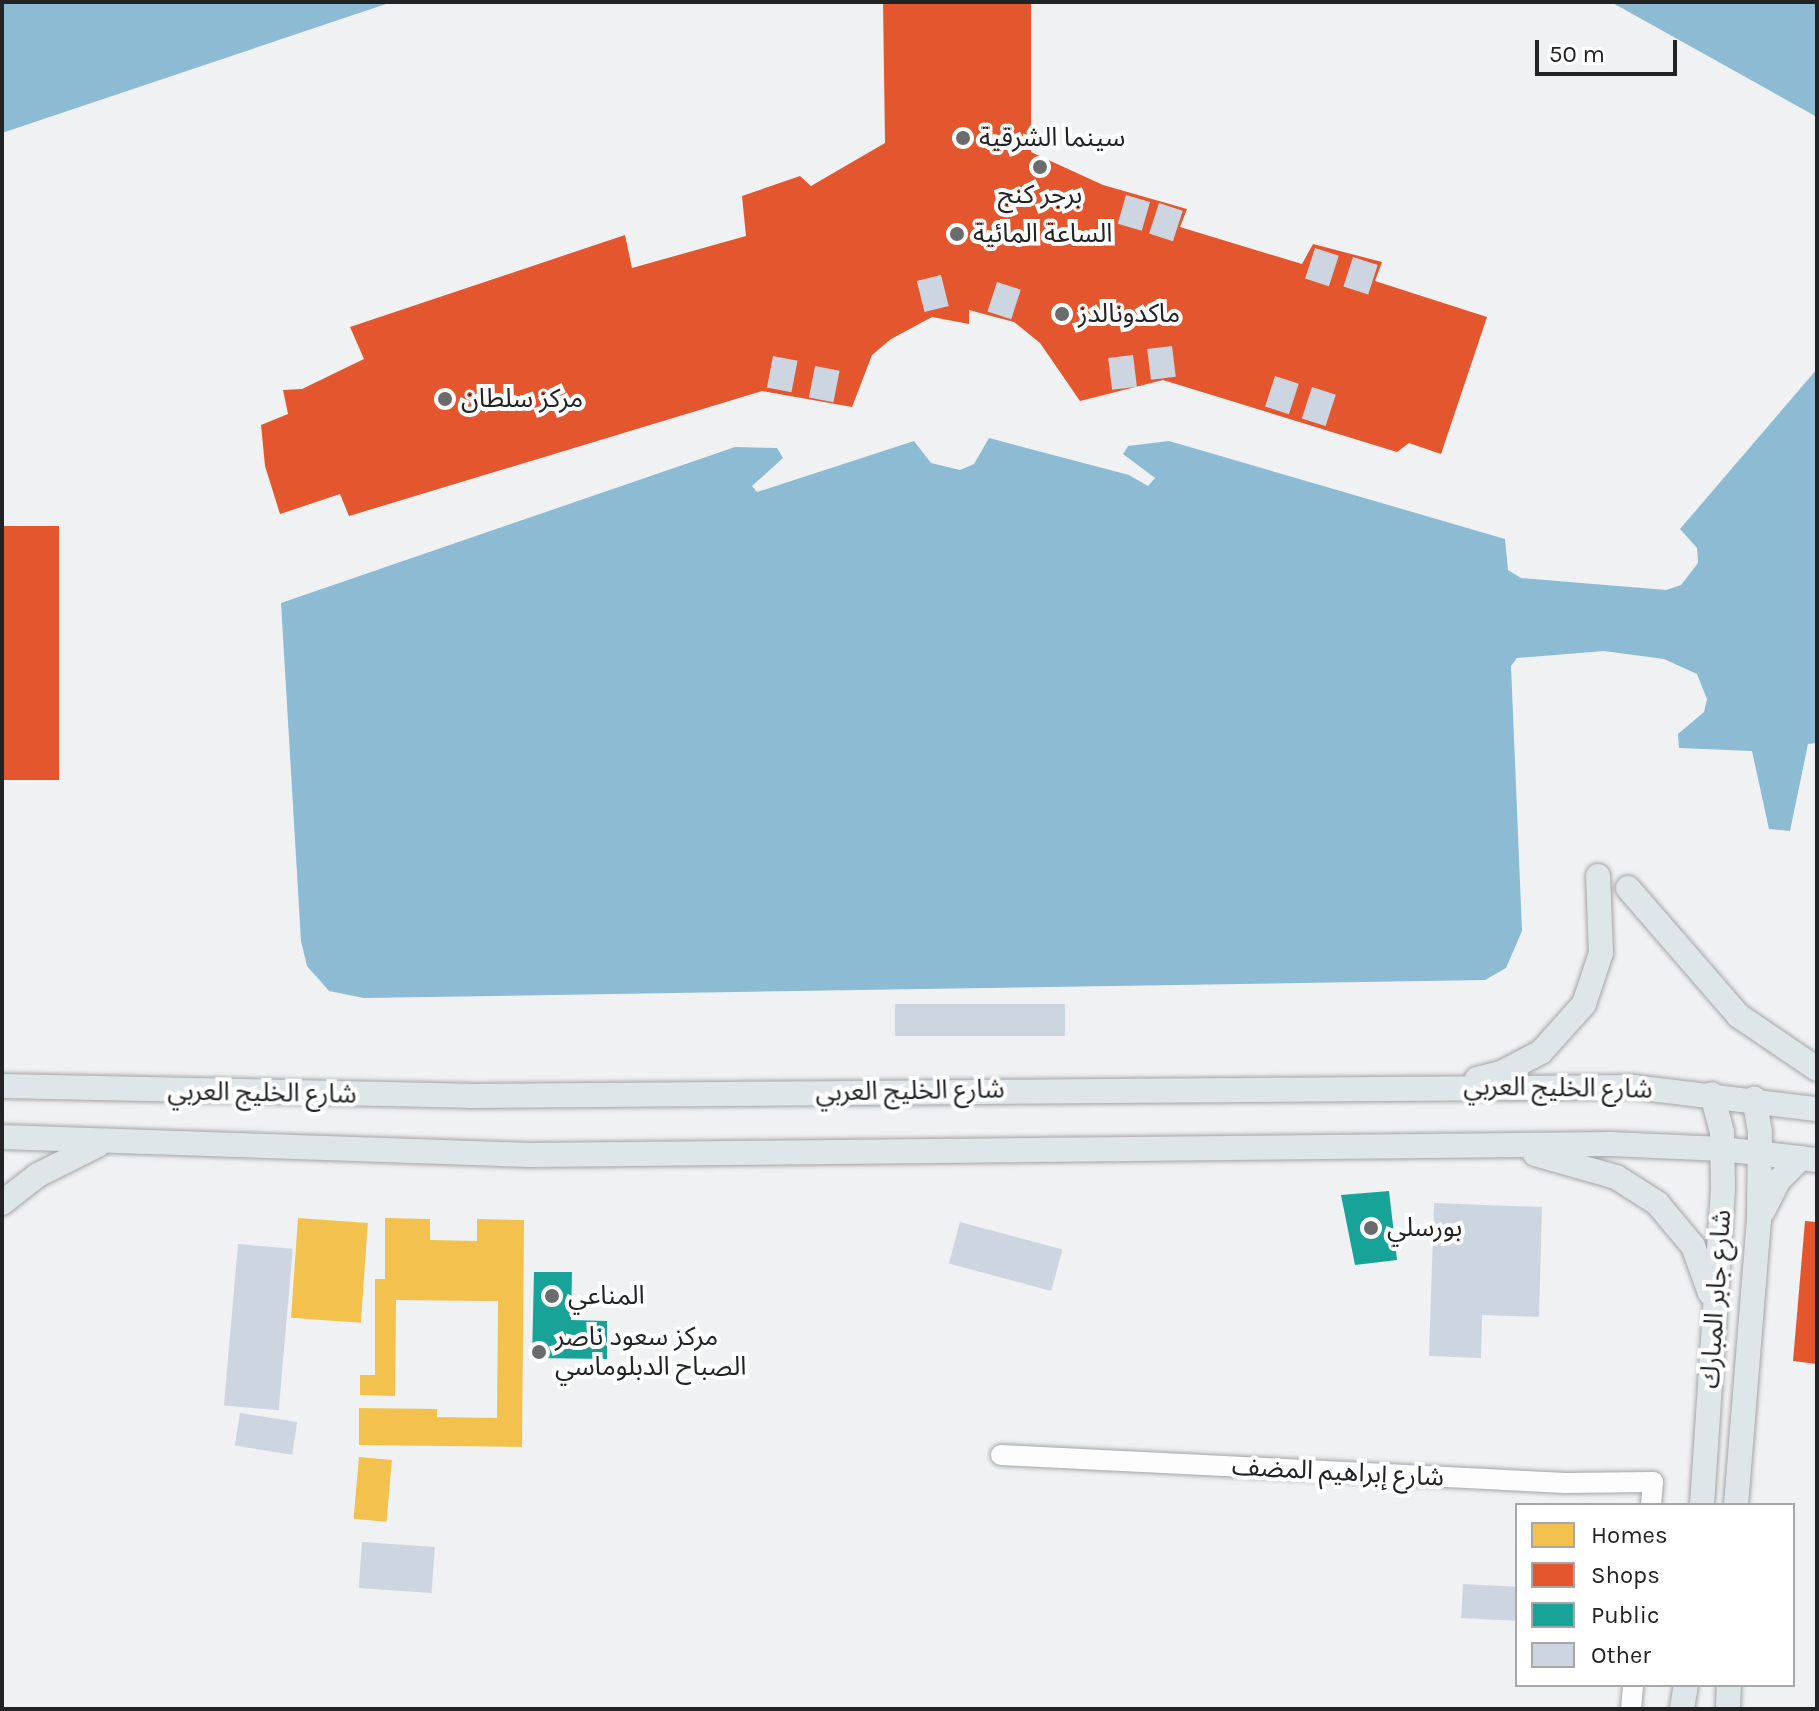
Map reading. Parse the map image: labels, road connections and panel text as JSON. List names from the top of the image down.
{
  "streets": {
    "main road": ["شارع الخليج العربي", "شارع جابر المبارك"],
    "street": ["شارع إبراهيم المضف"]
  },
  "crossings": [
    ["شارع الخليج العربي", "شارع جابر المبارك"]
  ],
  "places": [
    "سينما الشرقية",
    "برجر كنج",
    "الساعة المائية",
    "ماكدونالدز",
    "مركز سلطان",
    "بورسلي",
    "المناعي",
    "مركز سعود ناصر الصباح الدبلوماسي"
  ],
  "legend": [
    "Homes",
    "Shops",
    "Public",
    "Other"
  ],
  "scale_bar": "50 m"
}
